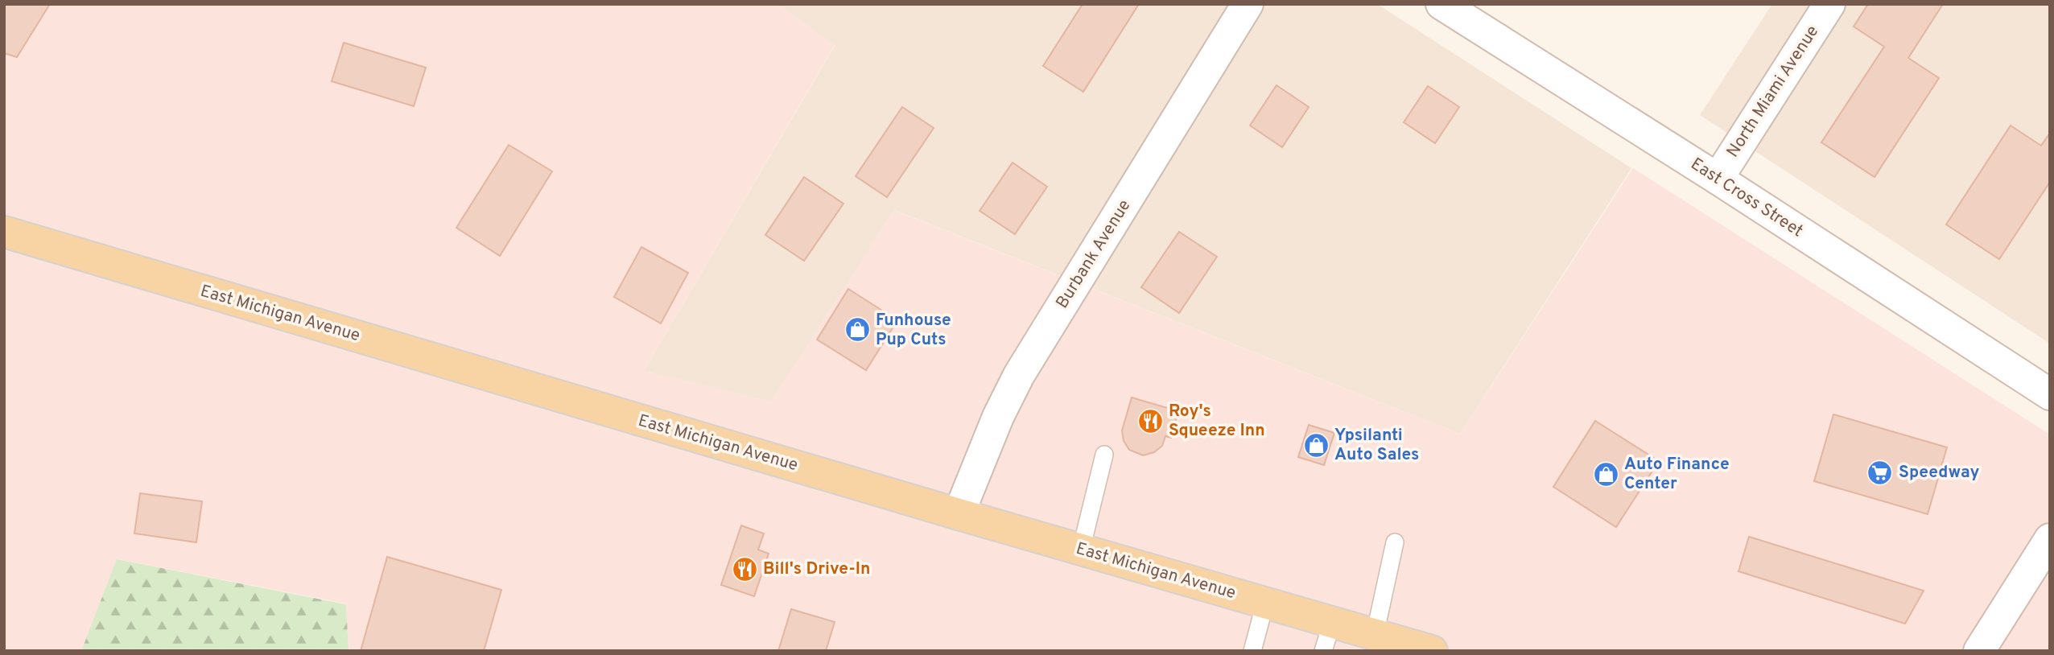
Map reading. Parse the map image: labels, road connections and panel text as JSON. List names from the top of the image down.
{
  "streets": {
    "main road": ["East Michigan Avenue"],
    "street": ["North Miami Avenue", "East Cross Street", "Burbank Avenue"]
  },
  "crossings": [
    ["North Miami Avenue", "East Cross Street"],
    ["Burbank Avenue", "East Michigan Avenue"]
  ],
  "places": {
    "shop": ["Funhouse Pup Cuts", "Ypsilanti Auto Sales", "Auto Finance Center"],
    "restaurant": ["Roy's Squeeze Inn", "Bill's Drive-In"],
    "supermarket": ["Speedway"]
  }
}
